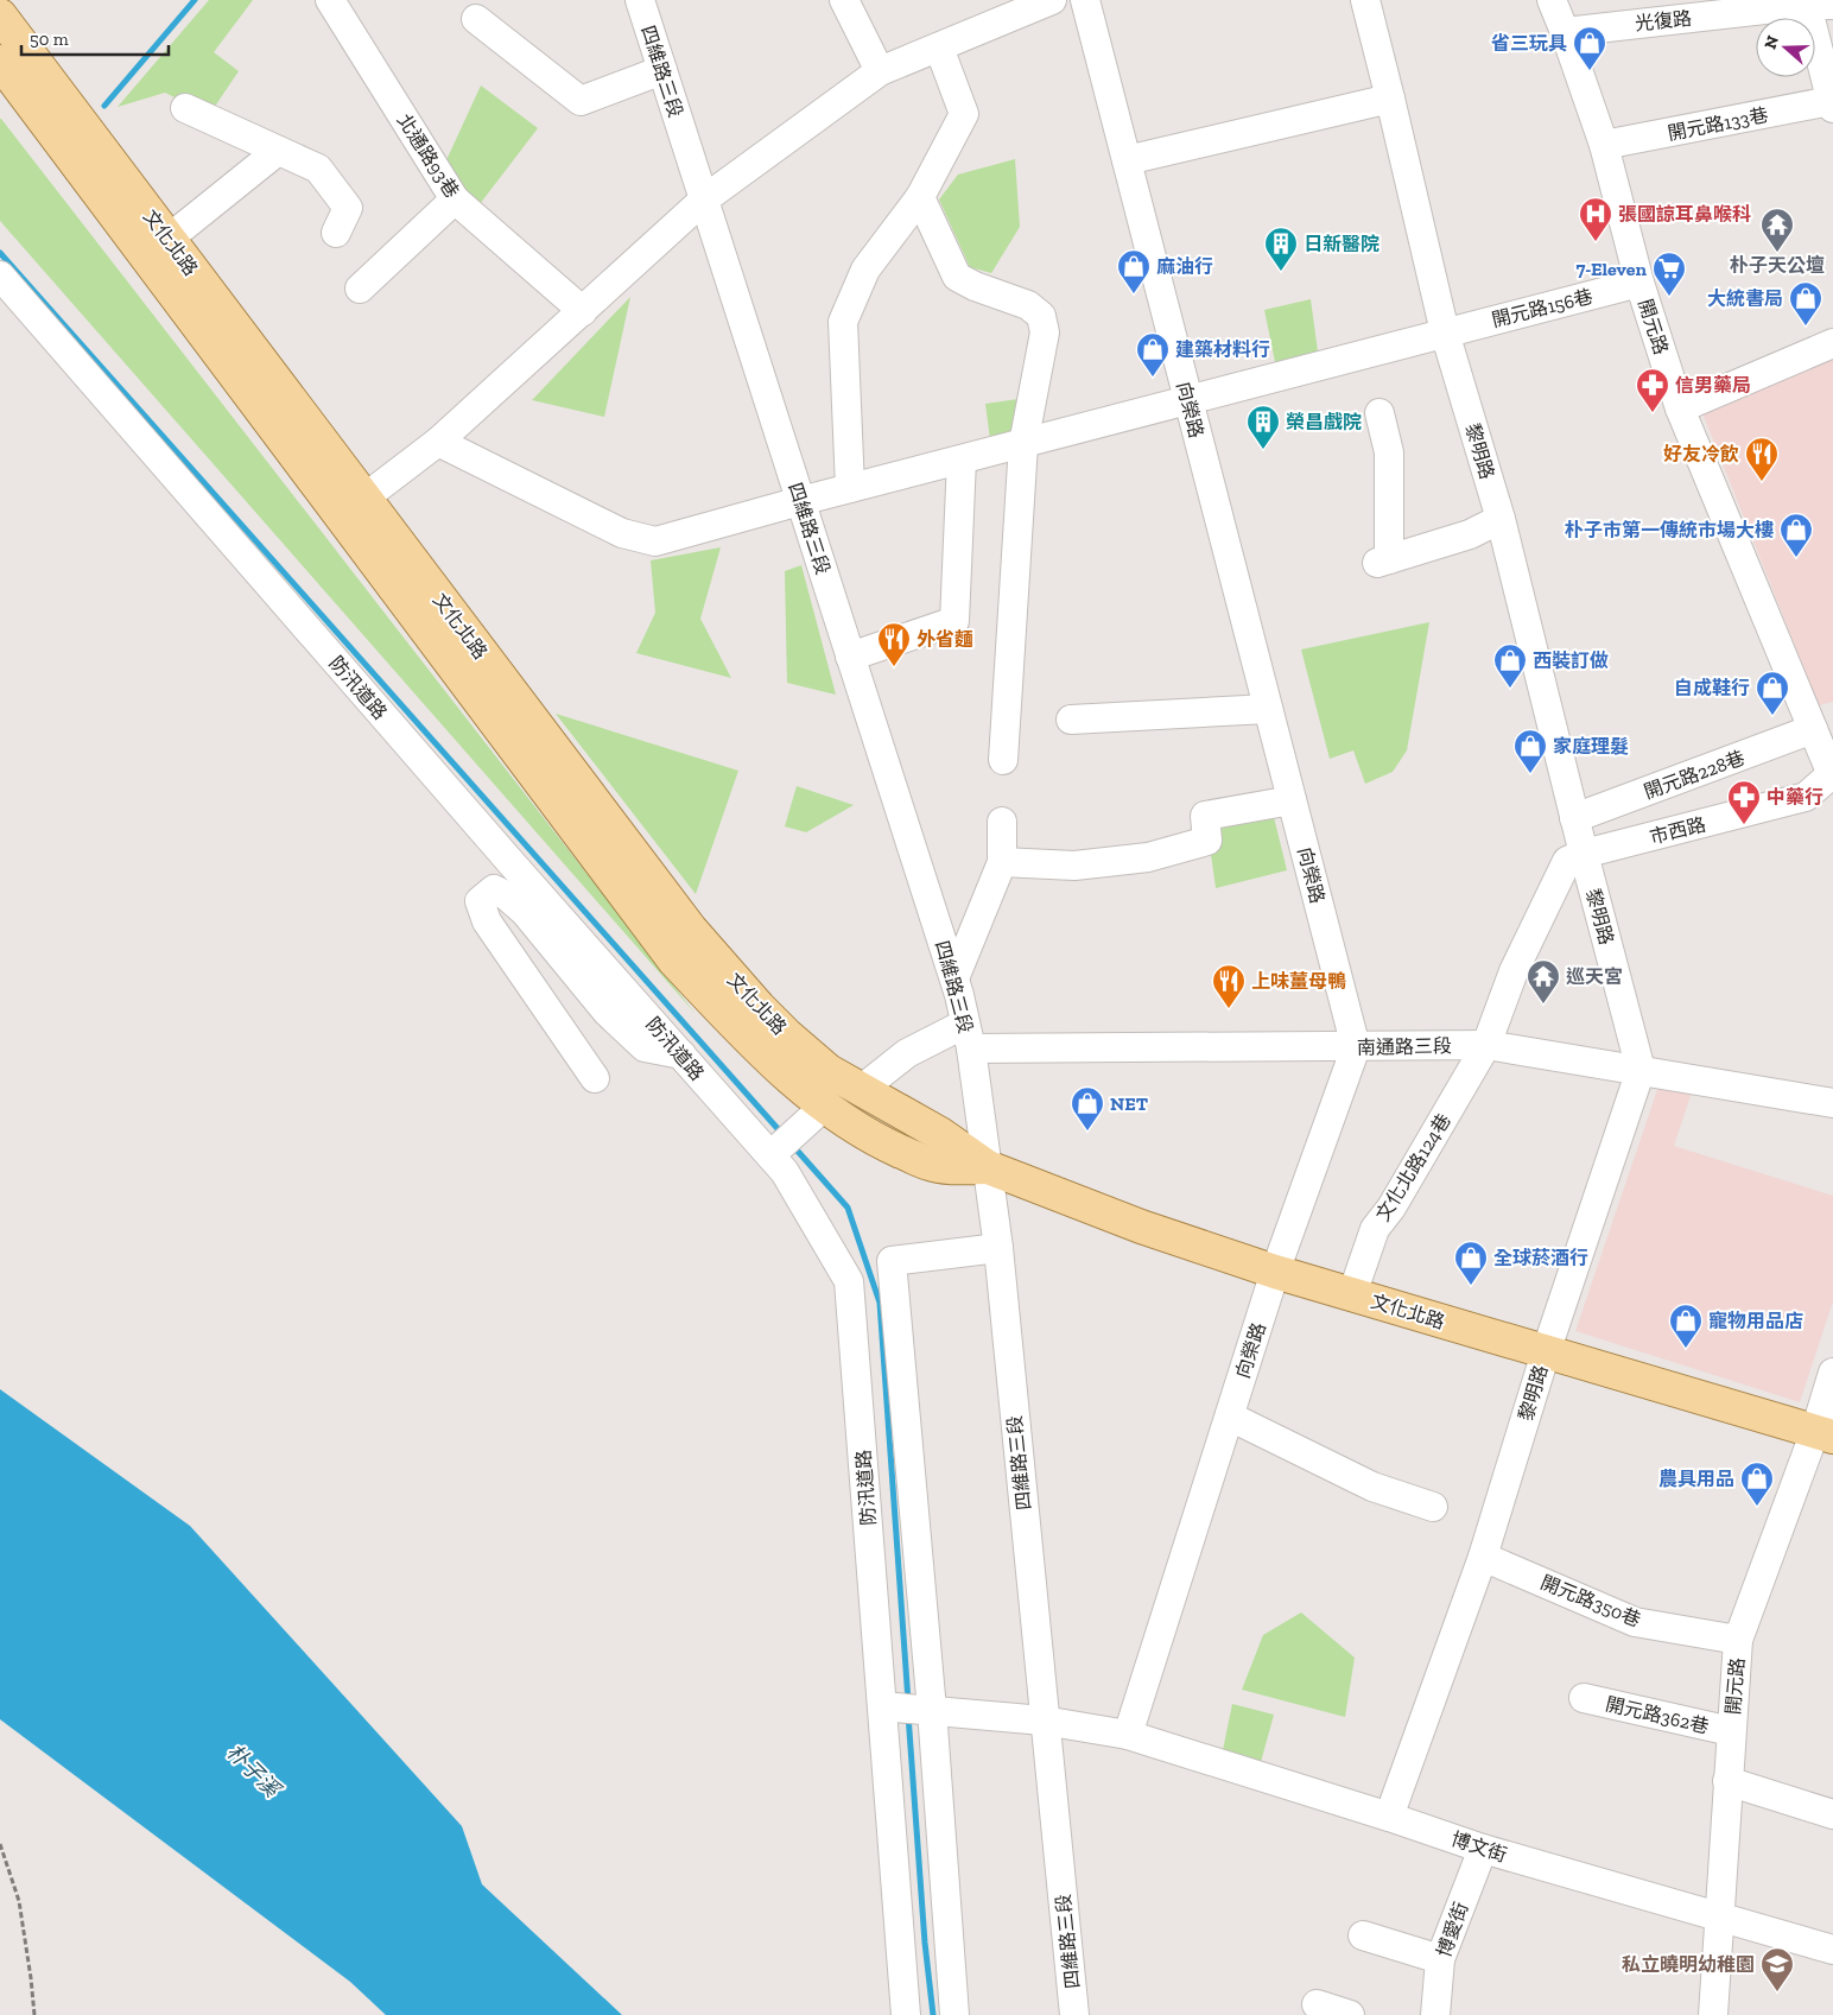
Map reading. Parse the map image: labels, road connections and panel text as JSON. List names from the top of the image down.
{
  "streets": {
    "main road": ["文化北路"],
    "street": [
      "光復路",
      "四維路三段",
      "開元路133巷",
      "北通路93巷",
      "開元路156巷",
      "開元路",
      "向榮路",
      "黎明路",
      "防汛道路",
      "開元路228巷",
      "市西路",
      "南通路三段",
      "文化北路124巷",
      "開元路350巷",
      "開元路362巷",
      "博文街",
      "博愛街"
    ]
  },
  "crossings": [
    ["光復路", "開元路"],
    ["四維路三段", "文化北路"],
    ["四維路三段", "開元路156巷"],
    ["四維路三段", "南通路三段"],
    ["四維路三段", "博文街"],
    ["開元路133巷", "開元路"],
    ["文化北路", "開元路"],
    ["文化北路", "向榮路"],
    ["文化北路", "黎明路"],
    ["文化北路", "文化北路124巷"],
    ["開元路156巷", "開元路"],
    ["開元路156巷", "向榮路"],
    ["開元路156巷", "黎明路"],
    ["開元路", "開元路228巷"],
    ["開元路", "市西路"],
    ["開元路", "開元路350巷"],
    ["開元路", "開元路362巷"],
    ["開元路", "博文街"],
    ["向榮路", "南通路三段"],
    ["向榮路", "博文街"],
    ["黎明路", "開元路228巷"],
    ["黎明路", "市西路"],
    ["黎明路", "南通路三段"],
    ["黎明路", "文化北路124巷"],
    ["黎明路", "開元路350巷"],
    ["黎明路", "博文街"],
    ["防汛道路", "博文街"],
    ["市西路", "文化北路124巷"],
    ["南通路三段", "文化北路124巷"],
    ["博文街", "博愛街"]
  ],
  "water": ["朴子溪"],
  "places": {
    "shop": [
      "省三玩具",
      "麻油行",
      "大統書局",
      "建築材料行",
      "朴子市第一傳統市場大樓",
      "西裝訂做",
      "自成鞋行",
      "家庭理髮",
      "NET",
      "全球菸酒行",
      "寵物用品店",
      "農具用品"
    ],
    "hospital": ["張國諒耳鼻喉科"],
    "temple": ["朴子天公壇", "巡天宮"],
    "building": ["日新醫院", "榮昌戲院"],
    "supermarket": ["7-Eleven"],
    "pharmacy": ["信男藥局", "中藥行"],
    "restaurant": ["好友冷飲", "外省麵", "上味薑母鴨"],
    "school or university": ["私立曉明幼稚園"]
  },
  "scale_bar": "50 m",
  "north": "left"
}
